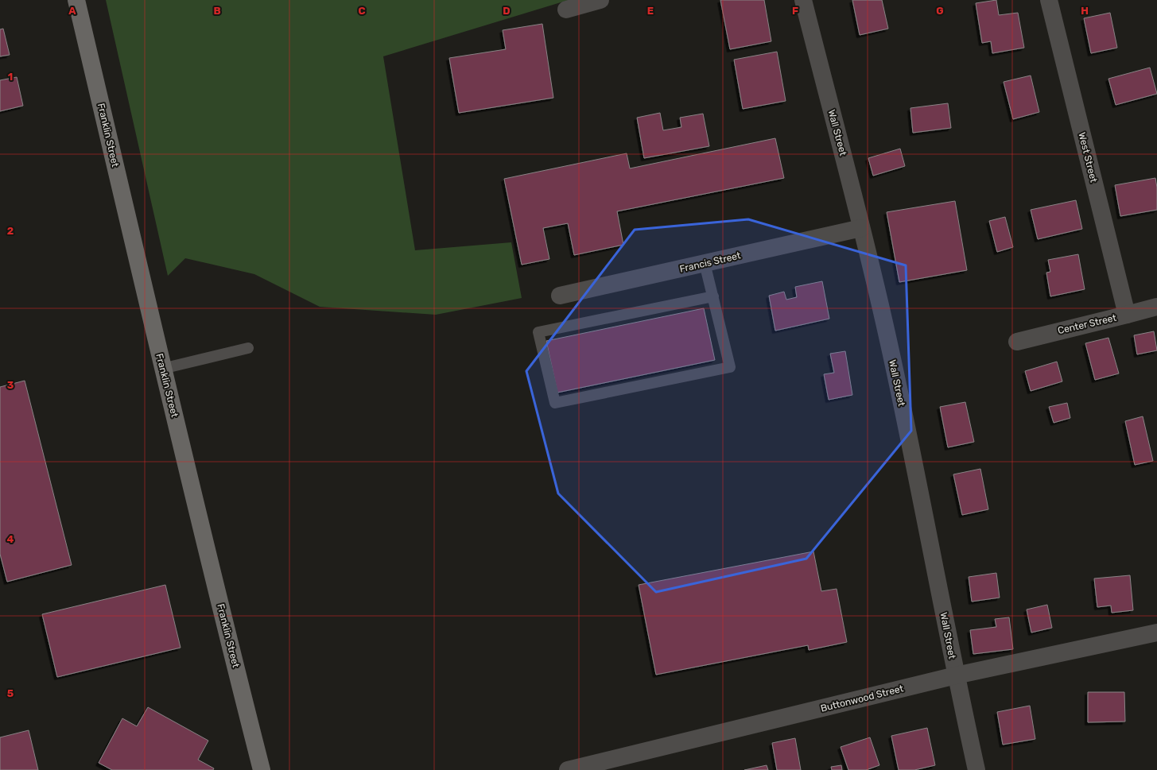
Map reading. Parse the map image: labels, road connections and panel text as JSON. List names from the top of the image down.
{
  "streets": {
    "street": [
      "Wall Street",
      "Franklin Street",
      "West Street",
      "Francis Street",
      "Center Street",
      "Buttonwood Street"
    ]
  },
  "crossings": [
    ["Wall Street", "Francis Street"],
    ["Wall Street", "Buttonwood Street"],
    ["West Street", "Center Street"]
  ],
  "grid": {
    "columns": [
      "A",
      "B",
      "C",
      "D",
      "E",
      "F",
      "G",
      "H"
    ],
    "rows": [
      "1",
      "2",
      "3",
      "4",
      "5"
    ]
  }
}
